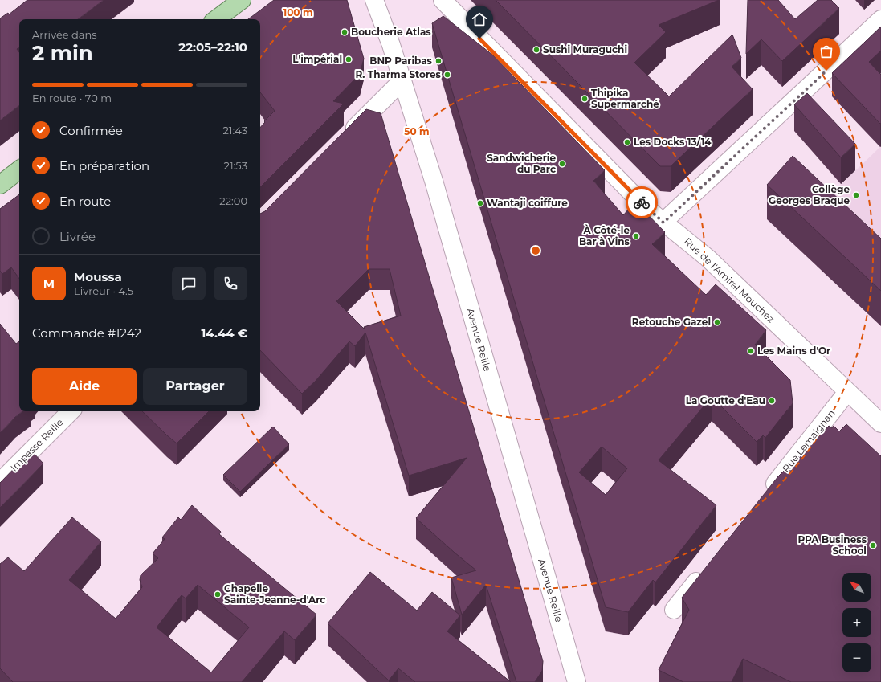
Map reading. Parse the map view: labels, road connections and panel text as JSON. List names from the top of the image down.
{
  "streets": {
    "street": [
      "Rue de l'Amiral Mouchez",
      "Avenue Reille",
      "Rue Lemaignan",
      "Impasse Reille"
    ]
  },
  "crossings": [
    ["Rue de l'Amiral Mouchez", "Rue Lemaignan"]
  ],
  "places": [
    "Boucherie Atlas",
    "Sushi Muraguchi",
    "L'impérial",
    "BNP Paribas",
    "R. Tharma Stores",
    "Thipika Supermarché",
    "Les Docks 13/14",
    "Sandwicherie du Parc",
    "Collège Georges Braque",
    "Wantaji coiffure",
    "À Côté-le Bar à Vins",
    "Retouche Gazel",
    "Les Mains d'Or",
    "La Goutte d'Eau",
    "PPA Business School",
    "Chapelle Sainte-Jeanne-d'Arc"
  ],
  "north": "top left",
  "page": {
    "heading": ["2 min", "Arrivée dans", "22:05–22:10"],
    "panel": [
      "Moussa",
      "Livreur · 4.5",
      "Commande #1242",
      "14.44 €"
    ],
    "bar": "En route · 70 m",
    "list": [
      ["Confirmée", "21:43"],
      ["En préparation", "21:53"],
      ["En route", "22:00"],
      "Livrée"
    ],
    "round": "M",
    "buttons": ["Aide", "Partager"],
    "map_buttons": ["+", "−"]
  },
  "rings": ["100 m", "50 m"]
}
